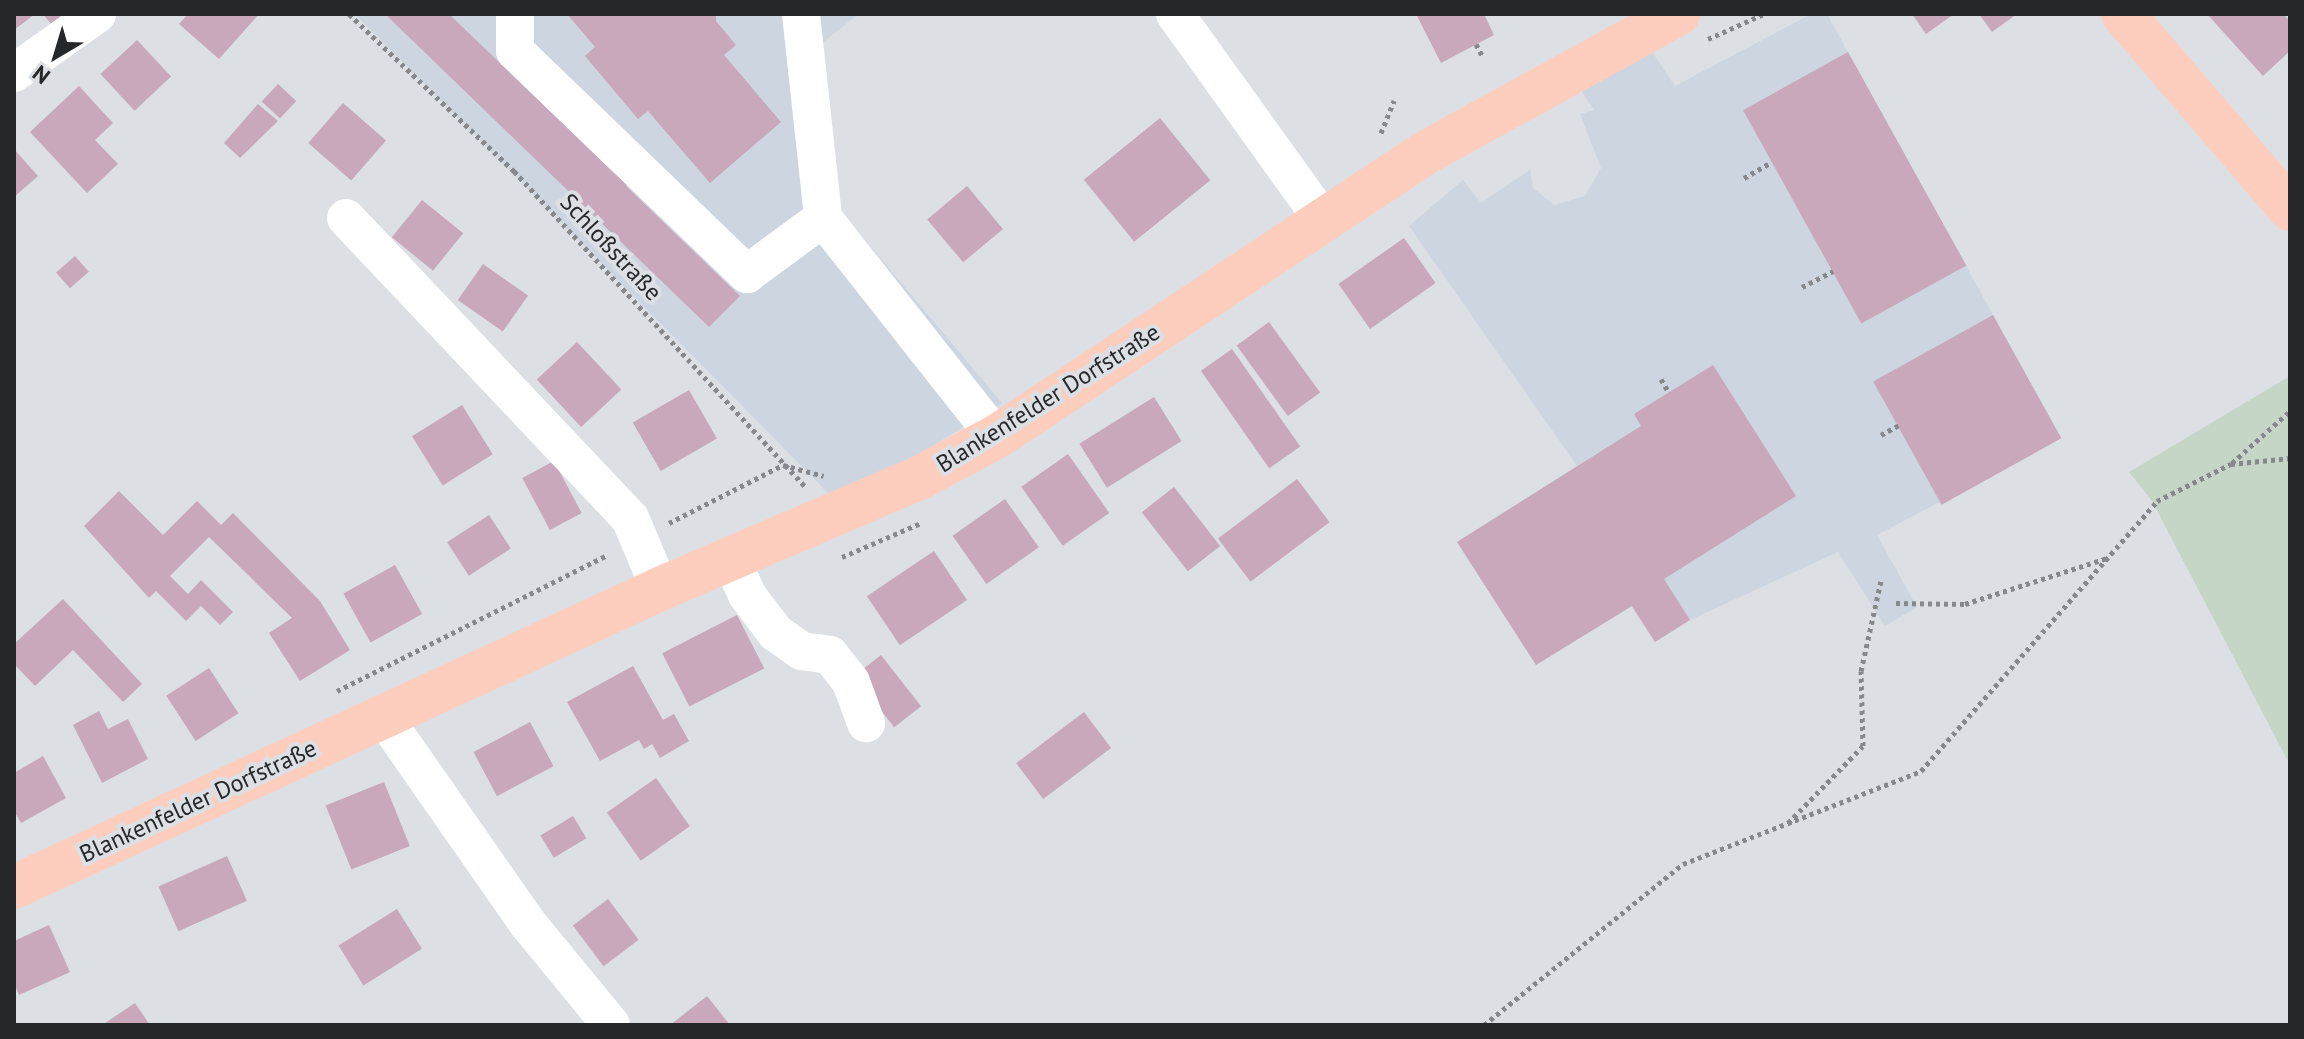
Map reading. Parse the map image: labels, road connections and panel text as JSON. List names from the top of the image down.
{
  "streets": {
    "main road": ["Blankenfelder Dorfstraße"],
    "path": ["Schloßstraße"]
  },
  "crossings": [
    ["Schloßstraße", "Blankenfelder Dorfstraße"]
  ],
  "north": "bottom left"
}
